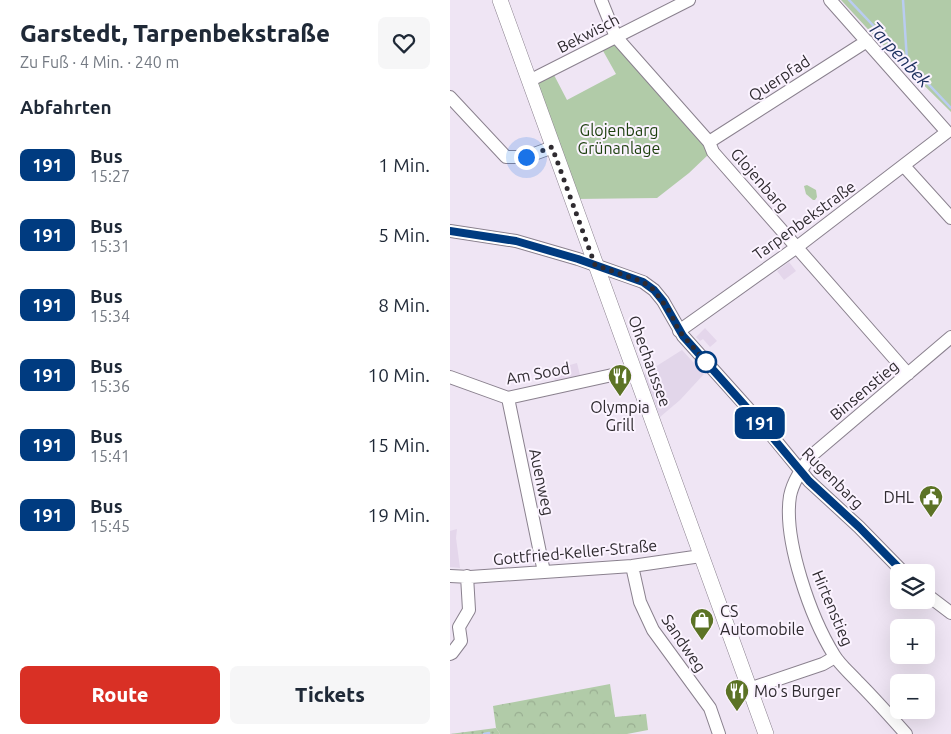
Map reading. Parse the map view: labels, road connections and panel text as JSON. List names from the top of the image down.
{
  "streets": {
    "main road": ["Ohechaussee"],
    "street": [
      "Bekwisch",
      "Querpfad",
      "Glojenbarg",
      "Tarpenbekstraße",
      "Am Sood",
      "Binsenstieg",
      "Rugenbarg",
      "Auenweg",
      "Gottfried-Keller-Straße",
      "Hirtenstieg",
      "Sandweg"
    ]
  },
  "crossings": [
    ["Bekwisch", "Glojenbarg"],
    ["Bekwisch", "Ohechaussee"],
    ["Querpfad", "Glojenbarg"],
    ["Querpfad", "Tarpenbekstraße"],
    ["Glojenbarg", "Tarpenbekstraße"],
    ["Glojenbarg", "Binsenstieg"],
    ["Tarpenbekstraße", "Rugenbarg"],
    ["Ohechaussee", "Am Sood"],
    ["Ohechaussee", "Rugenbarg"],
    ["Ohechaussee", "Gottfried-Keller-Straße"],
    ["Am Sood", "Auenweg"],
    ["Binsenstieg", "Rugenbarg"],
    ["Binsenstieg", "Hirtenstieg"],
    ["Rugenbarg", "Hirtenstieg"],
    ["Auenweg", "Gottfried-Keller-Straße"],
    ["Gottfried-Keller-Straße", "Sandweg"]
  ],
  "water": ["Tarpenbek"],
  "parks": ["Glojenbarg Grünanlage"],
  "places": {
    "restaurant": ["Olympia Grill", "Mo's Burger"],
    "public building": ["DHL"],
    "shop": ["CS Automobile"]
  },
  "lines": ["bus line 191"],
  "page": {
    "heading": [
      ["Garstedt, Tarpenbekstraße", "Zu Fuß · 4 Min. · 240 m"],
      "Abfahrten"
    ],
    "on_map": "191",
    "list": [
      {
        "mark": "191",
        "name": "Bus",
        "note": "15:27",
        "value": "1 Min."
      },
      {
        "mark": "191",
        "name": "Bus",
        "note": "15:31",
        "value": "5 Min."
      },
      {
        "mark": "191",
        "name": "Bus",
        "note": "15:34",
        "value": "8 Min."
      },
      {
        "mark": "191",
        "name": "Bus",
        "note": "15:36",
        "value": "10 Min."
      },
      {
        "mark": "191",
        "name": "Bus",
        "note": "15:41",
        "value": "15 Min."
      },
      {
        "mark": "191",
        "name": "Bus",
        "note": "15:45",
        "value": "19 Min."
      }
    ],
    "map_buttons": ["+", "−"],
    "buttons": ["Route", "Tickets"]
  }
}
